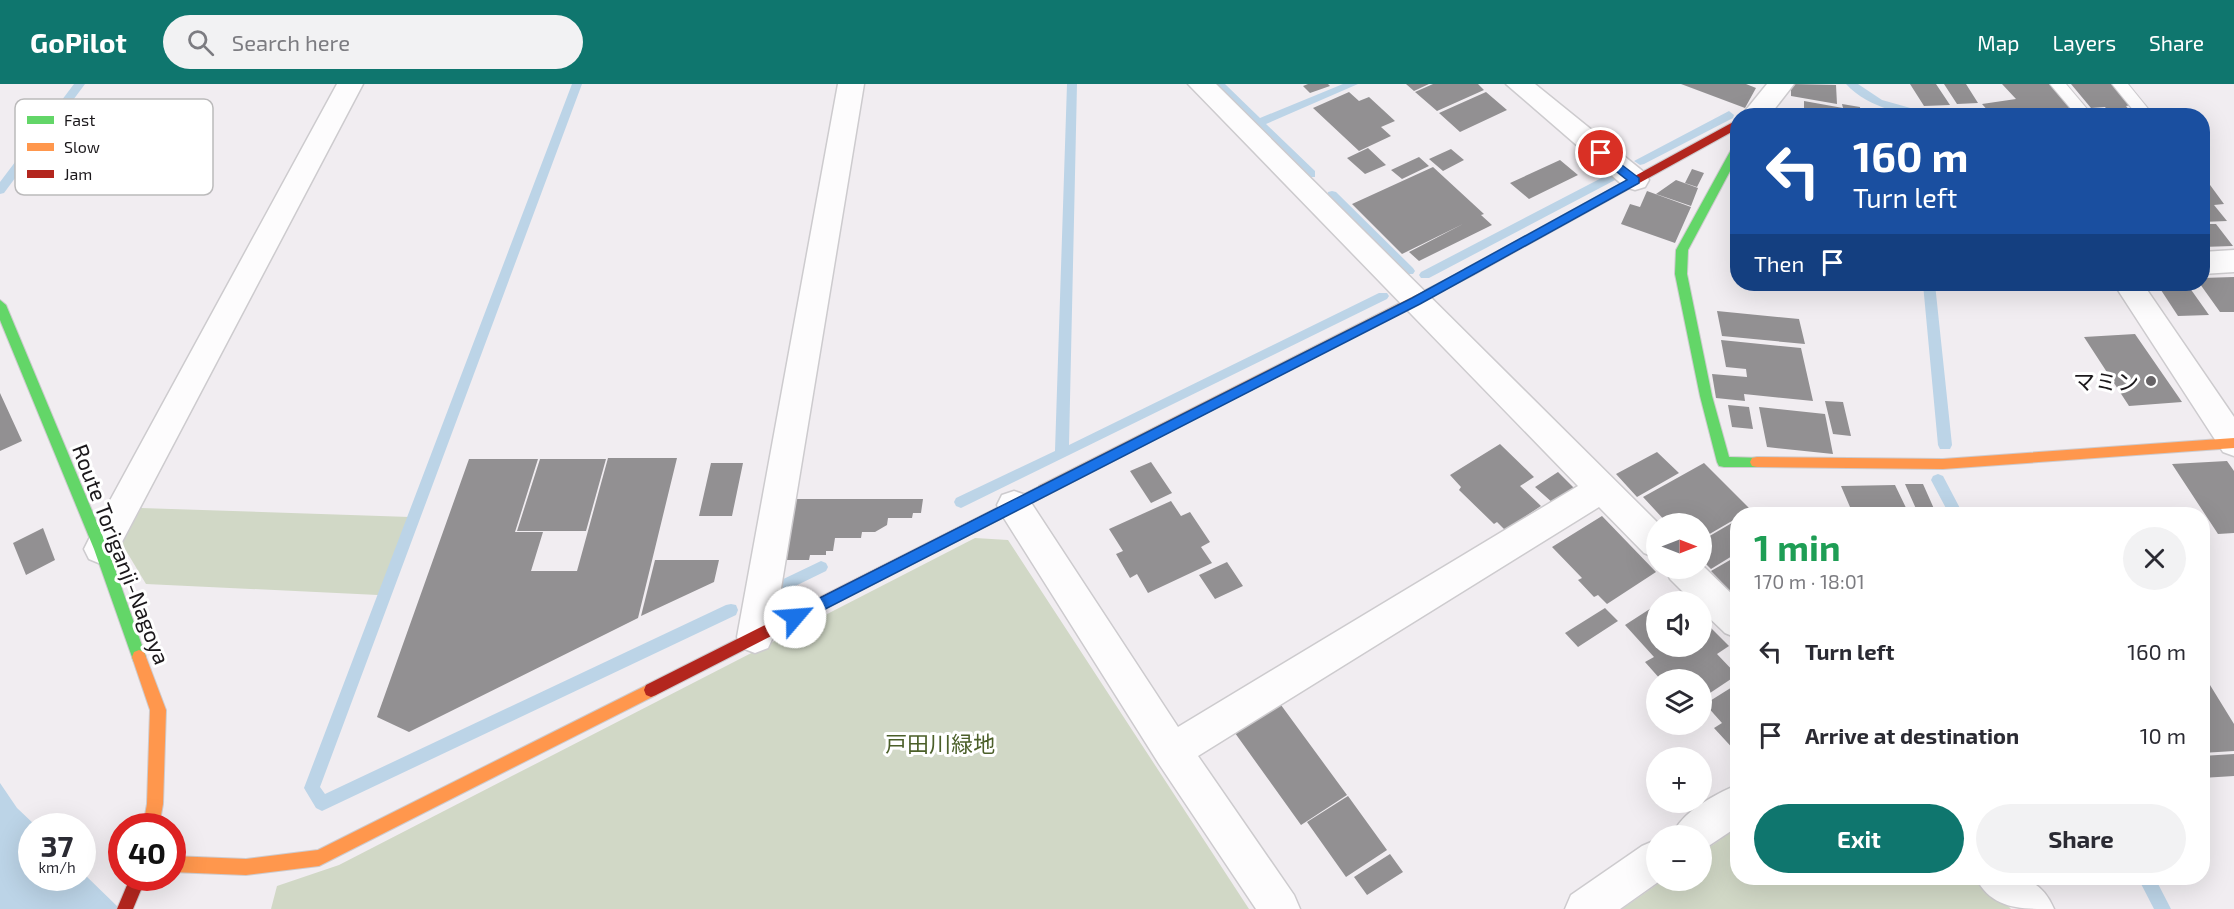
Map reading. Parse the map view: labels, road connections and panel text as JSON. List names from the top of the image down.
{
  "streets": {
    "street": ["Route Toriganji-Nagoya"]
  },
  "parks": ["戸田川緑地"],
  "places": ["マミン"],
  "legend": ["Fast", "Slow", "Jam"],
  "north": "right",
  "page": {
    "header": "GoPilot",
    "search": "Search here",
    "nav": ["Map", "Layers", "Share"],
    "turn": ["160 m", "Turn left"],
    "then": "Then",
    "heading": ["1 min", "170 m · 18:01"],
    "map_buttons": ["+", "−"],
    "list": [
      {
        "name": "Turn left",
        "value": "160 m"
      },
      {
        "name": "Arrive at destination",
        "value": "10 m"
      }
    ],
    "buttons": ["Exit", "Share"],
    "speed": "37 km/h",
    "limit": "40"
  }
}
